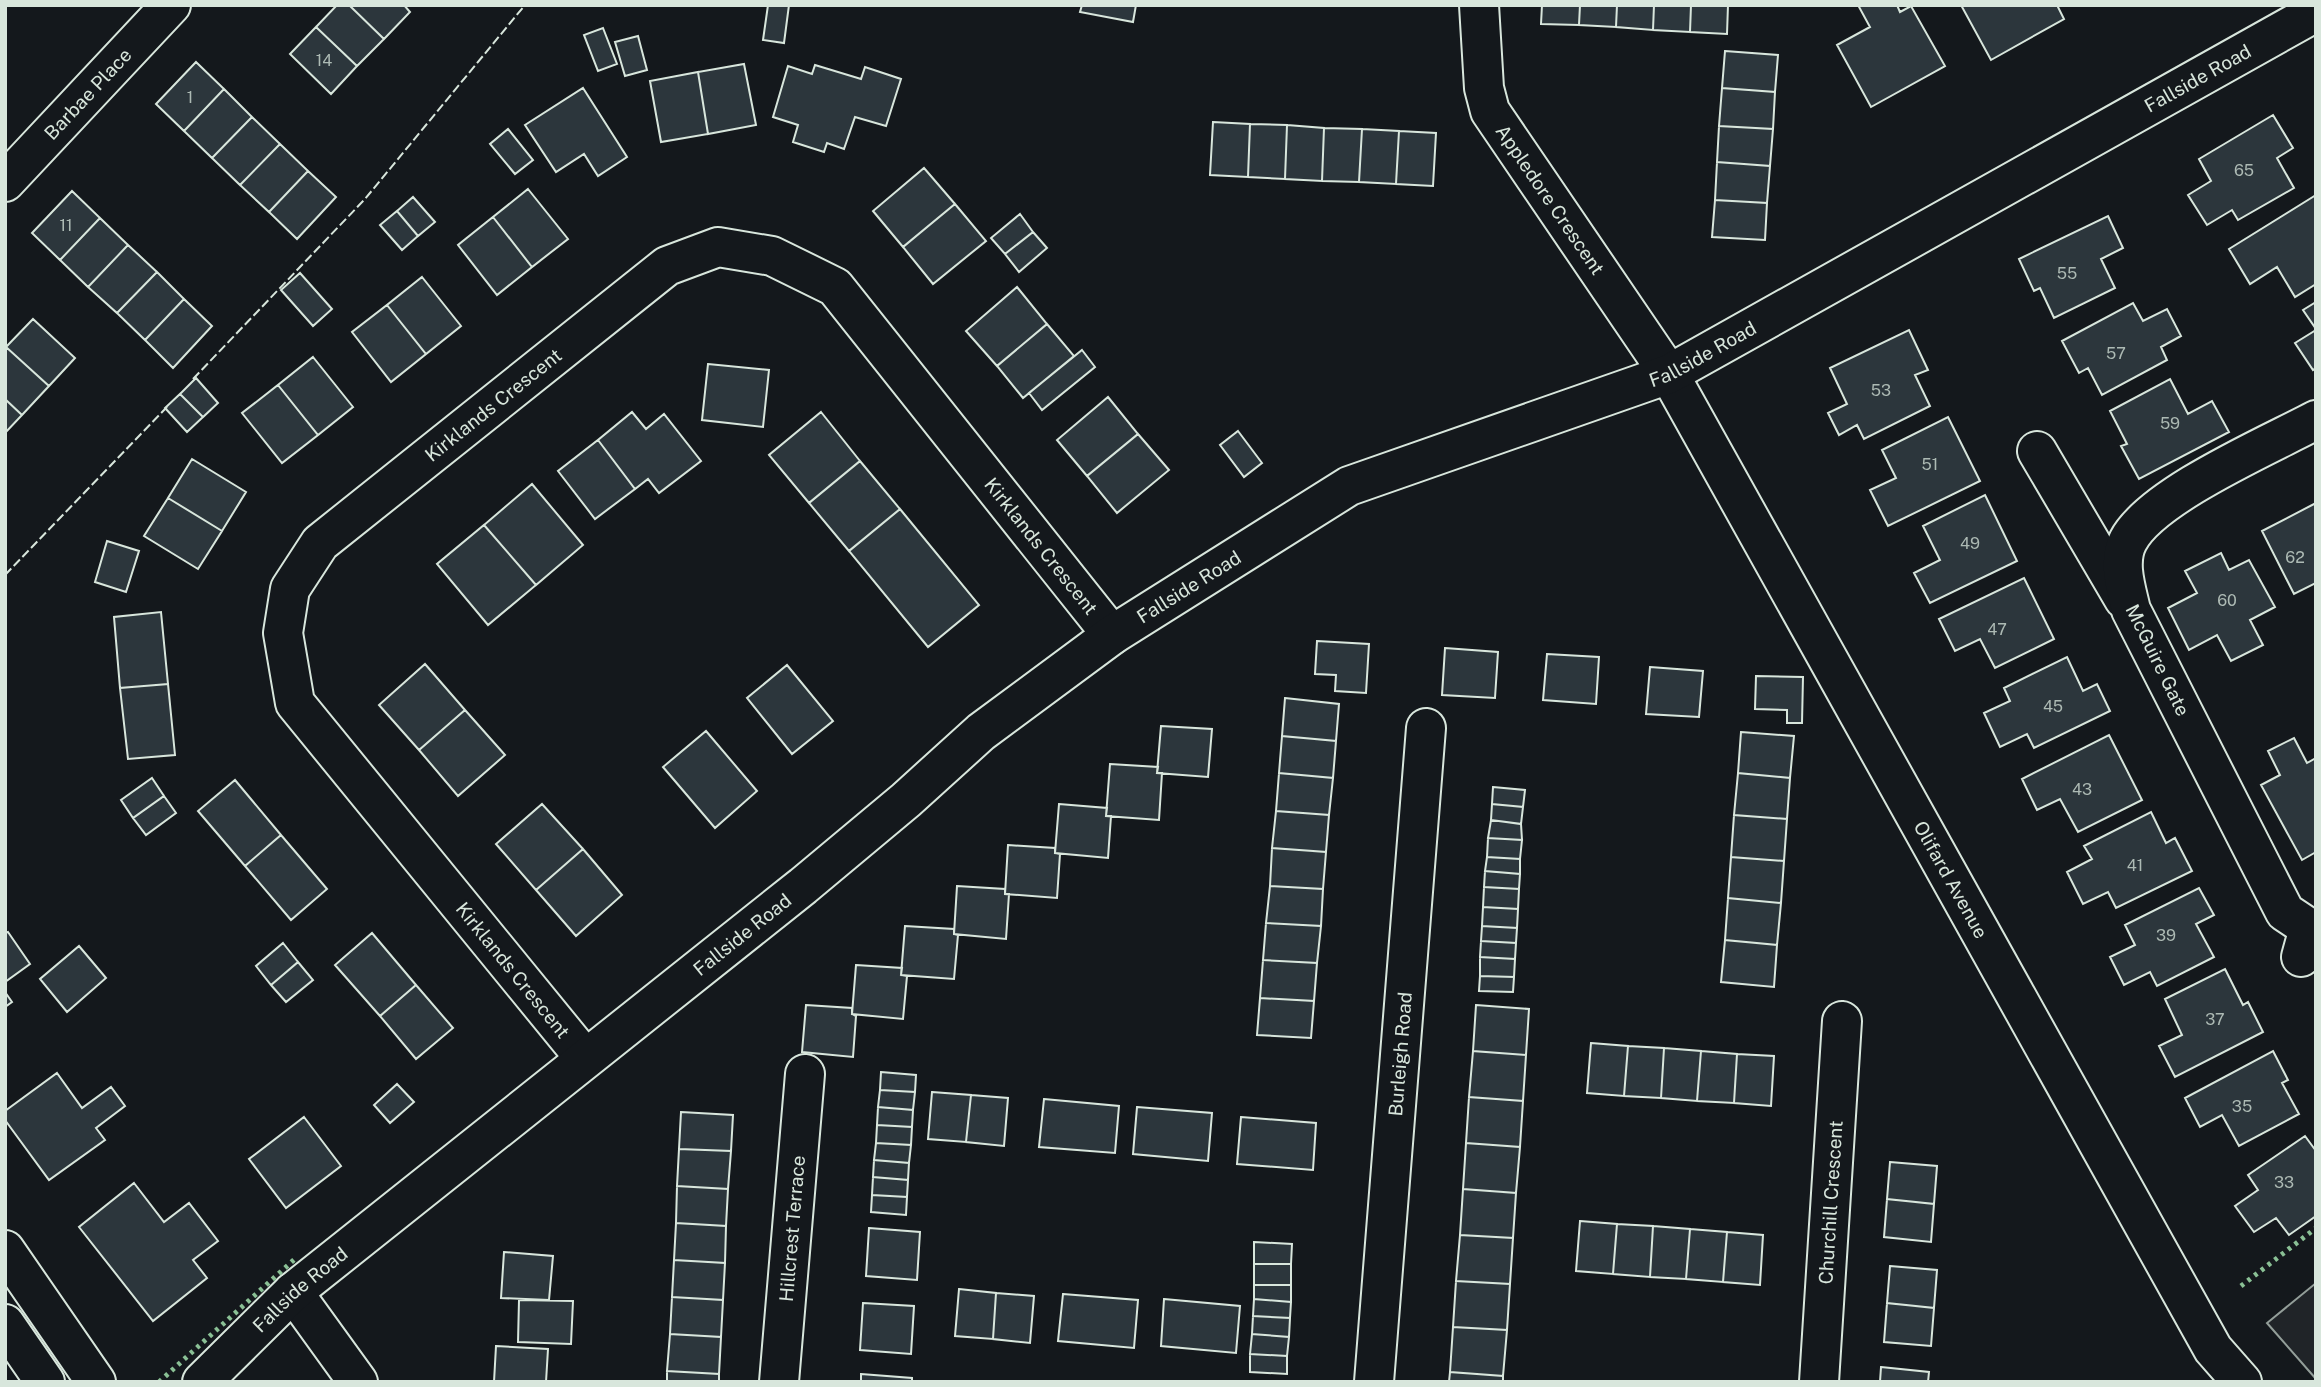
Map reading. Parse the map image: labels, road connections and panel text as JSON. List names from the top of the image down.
{
  "streets": {
    "street": [
      "Fallside Road",
      "Barbae Place",
      "Appledore Crescent",
      "Kirklands Crescent",
      "McGuire Gate",
      "Olifard Avenue",
      "Burleigh Road",
      "Churchill Crescent",
      "Hillcrest Terrace"
    ]
  },
  "crossings": [
    ["Fallside Road", "Appledore Crescent"],
    ["Fallside Road", "Kirklands Crescent"],
    ["Fallside Road", "Olifard Avenue"],
    ["Appledore Crescent", "Olifard Avenue"]
  ],
  "house_numbers": [
    "14",
    "1",
    "65",
    "11",
    "55",
    "57",
    "53",
    "59",
    "51",
    "49",
    "62",
    "60",
    "47",
    "45",
    "43",
    "41",
    "39",
    "37",
    "35",
    "33"
  ]
}
